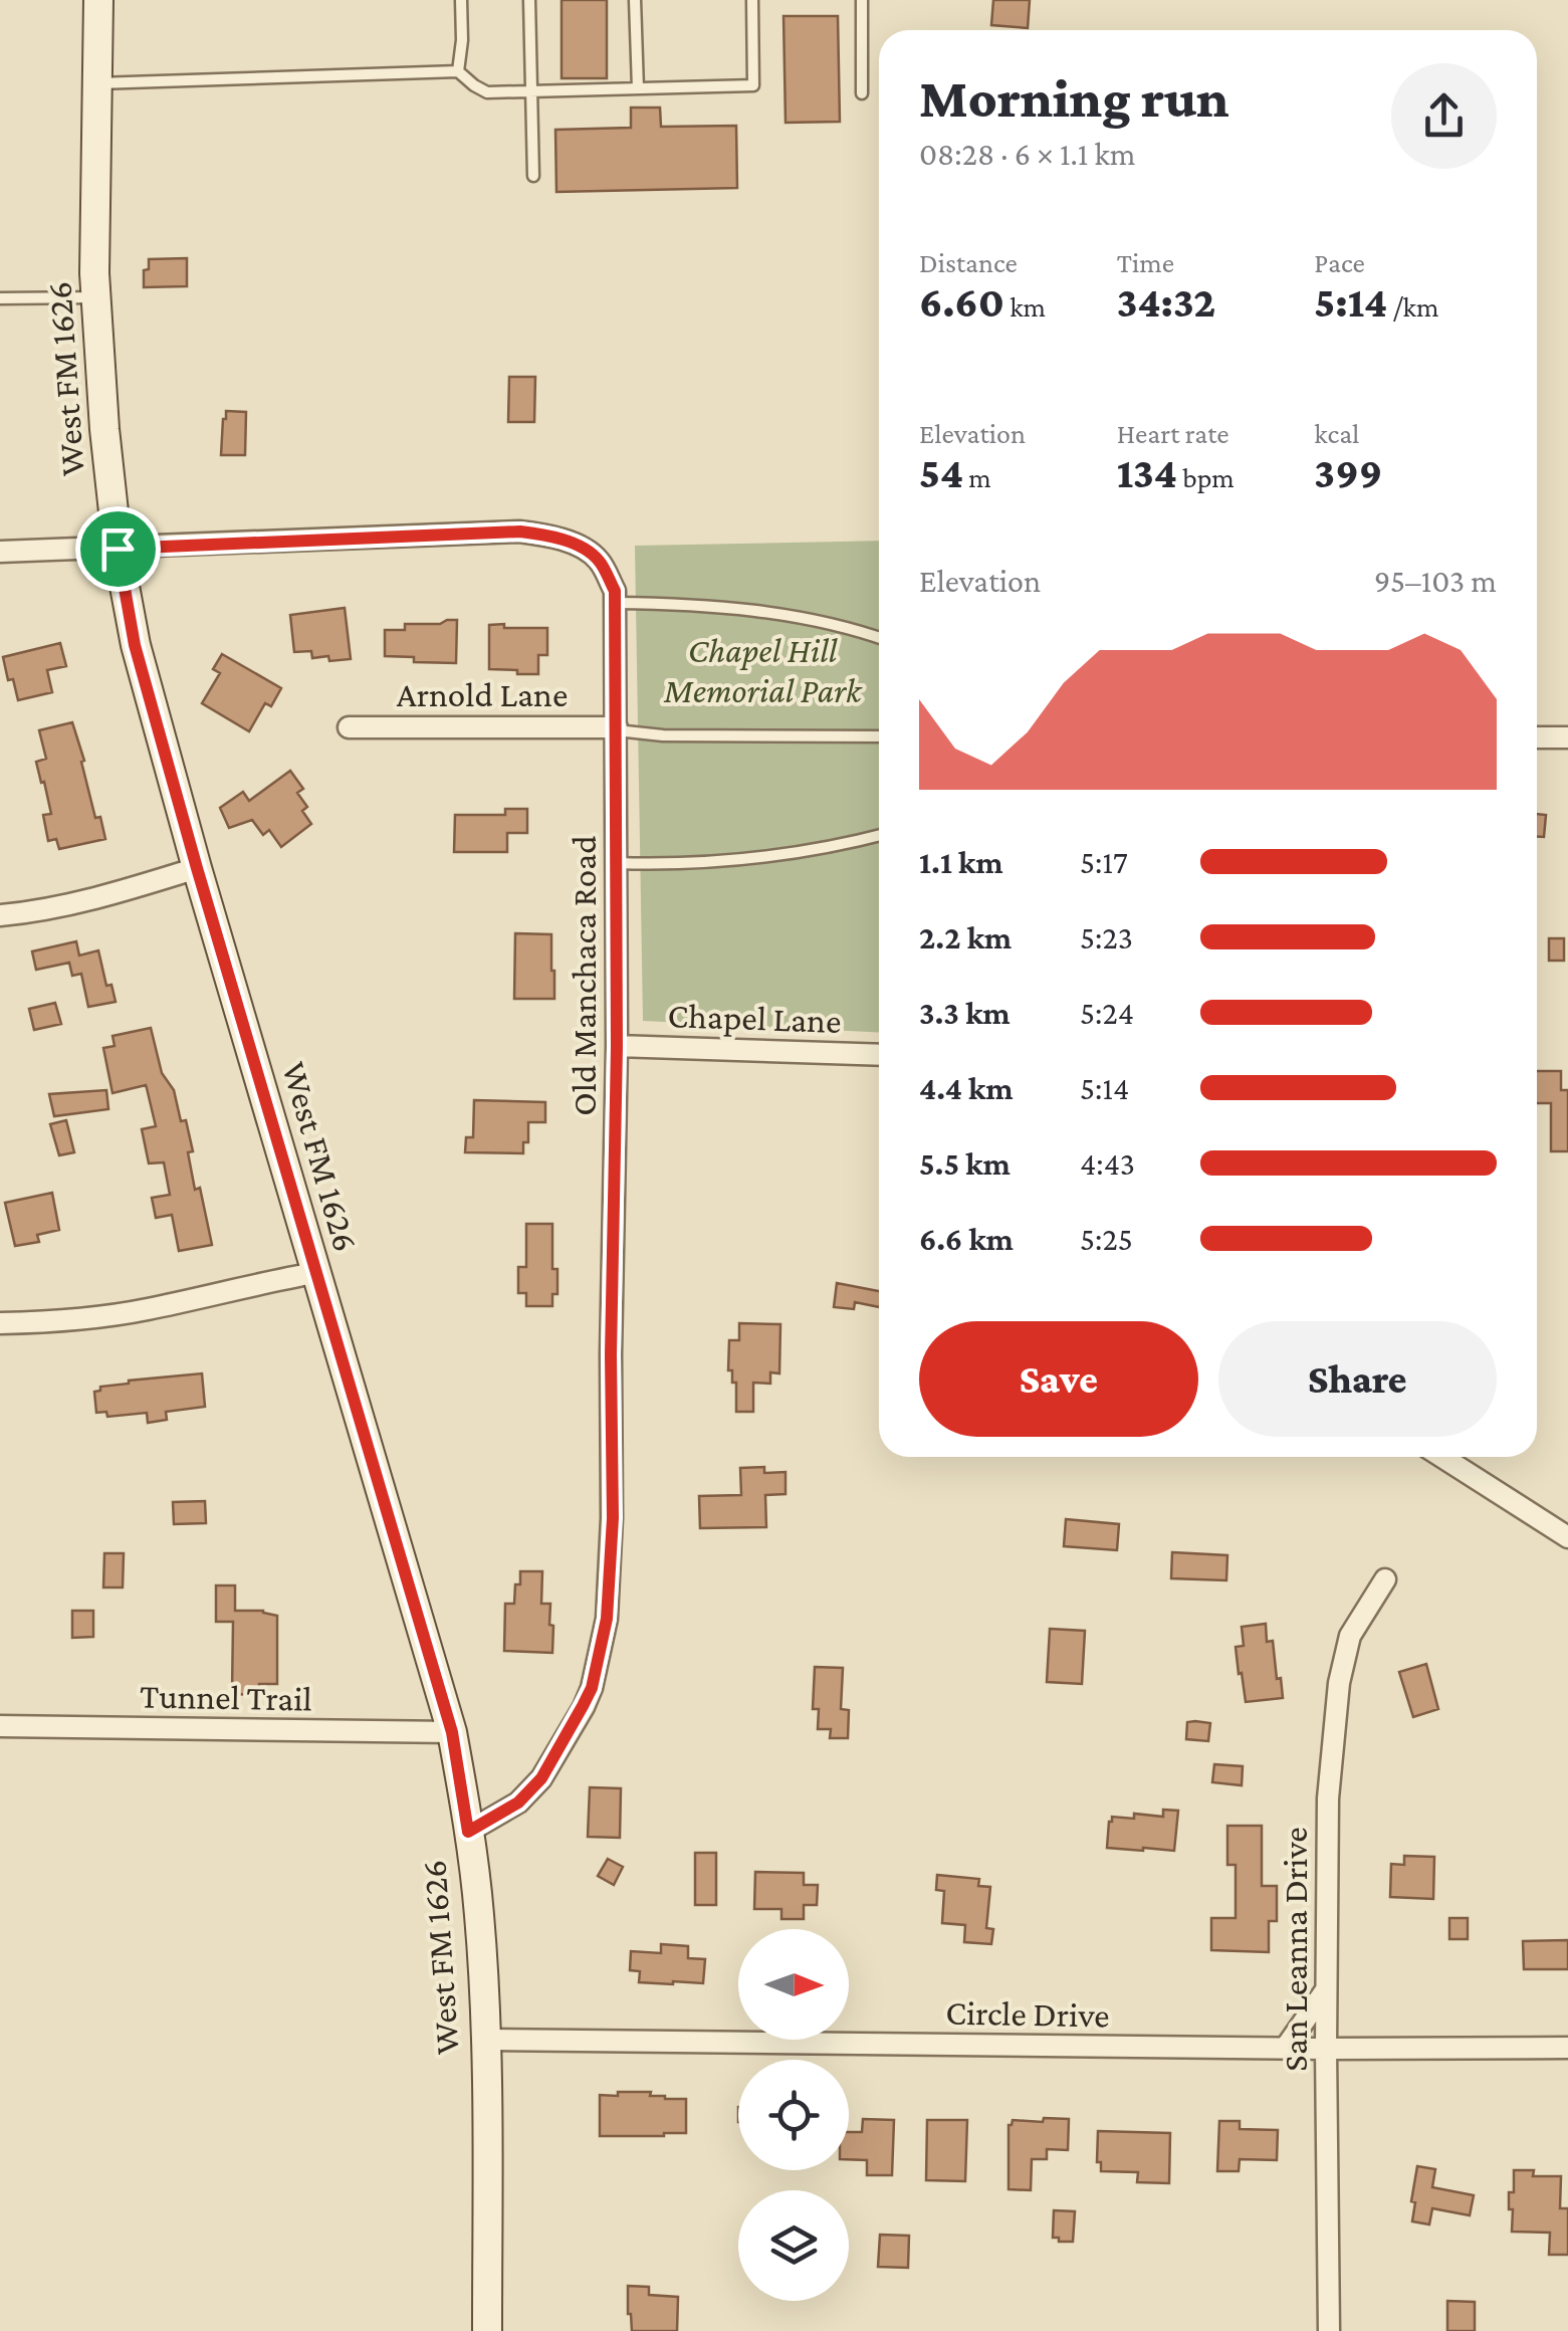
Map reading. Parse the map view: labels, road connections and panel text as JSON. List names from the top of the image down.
{
  "streets": {
    "main road": ["West FM 1626"],
    "street": [
      "Arnold Lane",
      "Old Manchaca Road",
      "Chapel Lane",
      "Tunnel Trail",
      "San Leanna Drive",
      "Circle Drive"
    ]
  },
  "crossings": [
    ["West FM 1626", "Old Manchaca Road"],
    ["West FM 1626", "Tunnel Trail"],
    ["West FM 1626", "Circle Drive"],
    ["Arnold Lane", "Old Manchaca Road"],
    ["Old Manchaca Road", "Chapel Lane"],
    ["San Leanna Drive", "Circle Drive"]
  ],
  "parks": ["Chapel Hill Memorial Park"],
  "north": "right",
  "page": {
    "heading": ["Morning run", "08:28 · 6 × 1.1 km"],
    "stats": [
      ["Distance", "6.60 km"],
      ["Time", "34:32"],
      ["Pace", "5:14 /km"],
      ["Elevation", "54 m"],
      ["Heart rate", "134 bpm"],
      ["kcal", "399"]
    ],
    "chart": ["Elevation", "95–103 m"],
    "list": [
      {
        "name": "1.1 km",
        "note": "5:17"
      },
      {
        "name": "2.2 km",
        "note": "5:23"
      },
      {
        "name": "3.3 km",
        "note": "5:24"
      },
      {
        "name": "4.4 km",
        "note": "5:14"
      },
      {
        "name": "5.5 km",
        "note": "4:43"
      },
      {
        "name": "6.6 km",
        "note": "5:25"
      }
    ],
    "buttons": ["Save", "Share"]
  }
}
